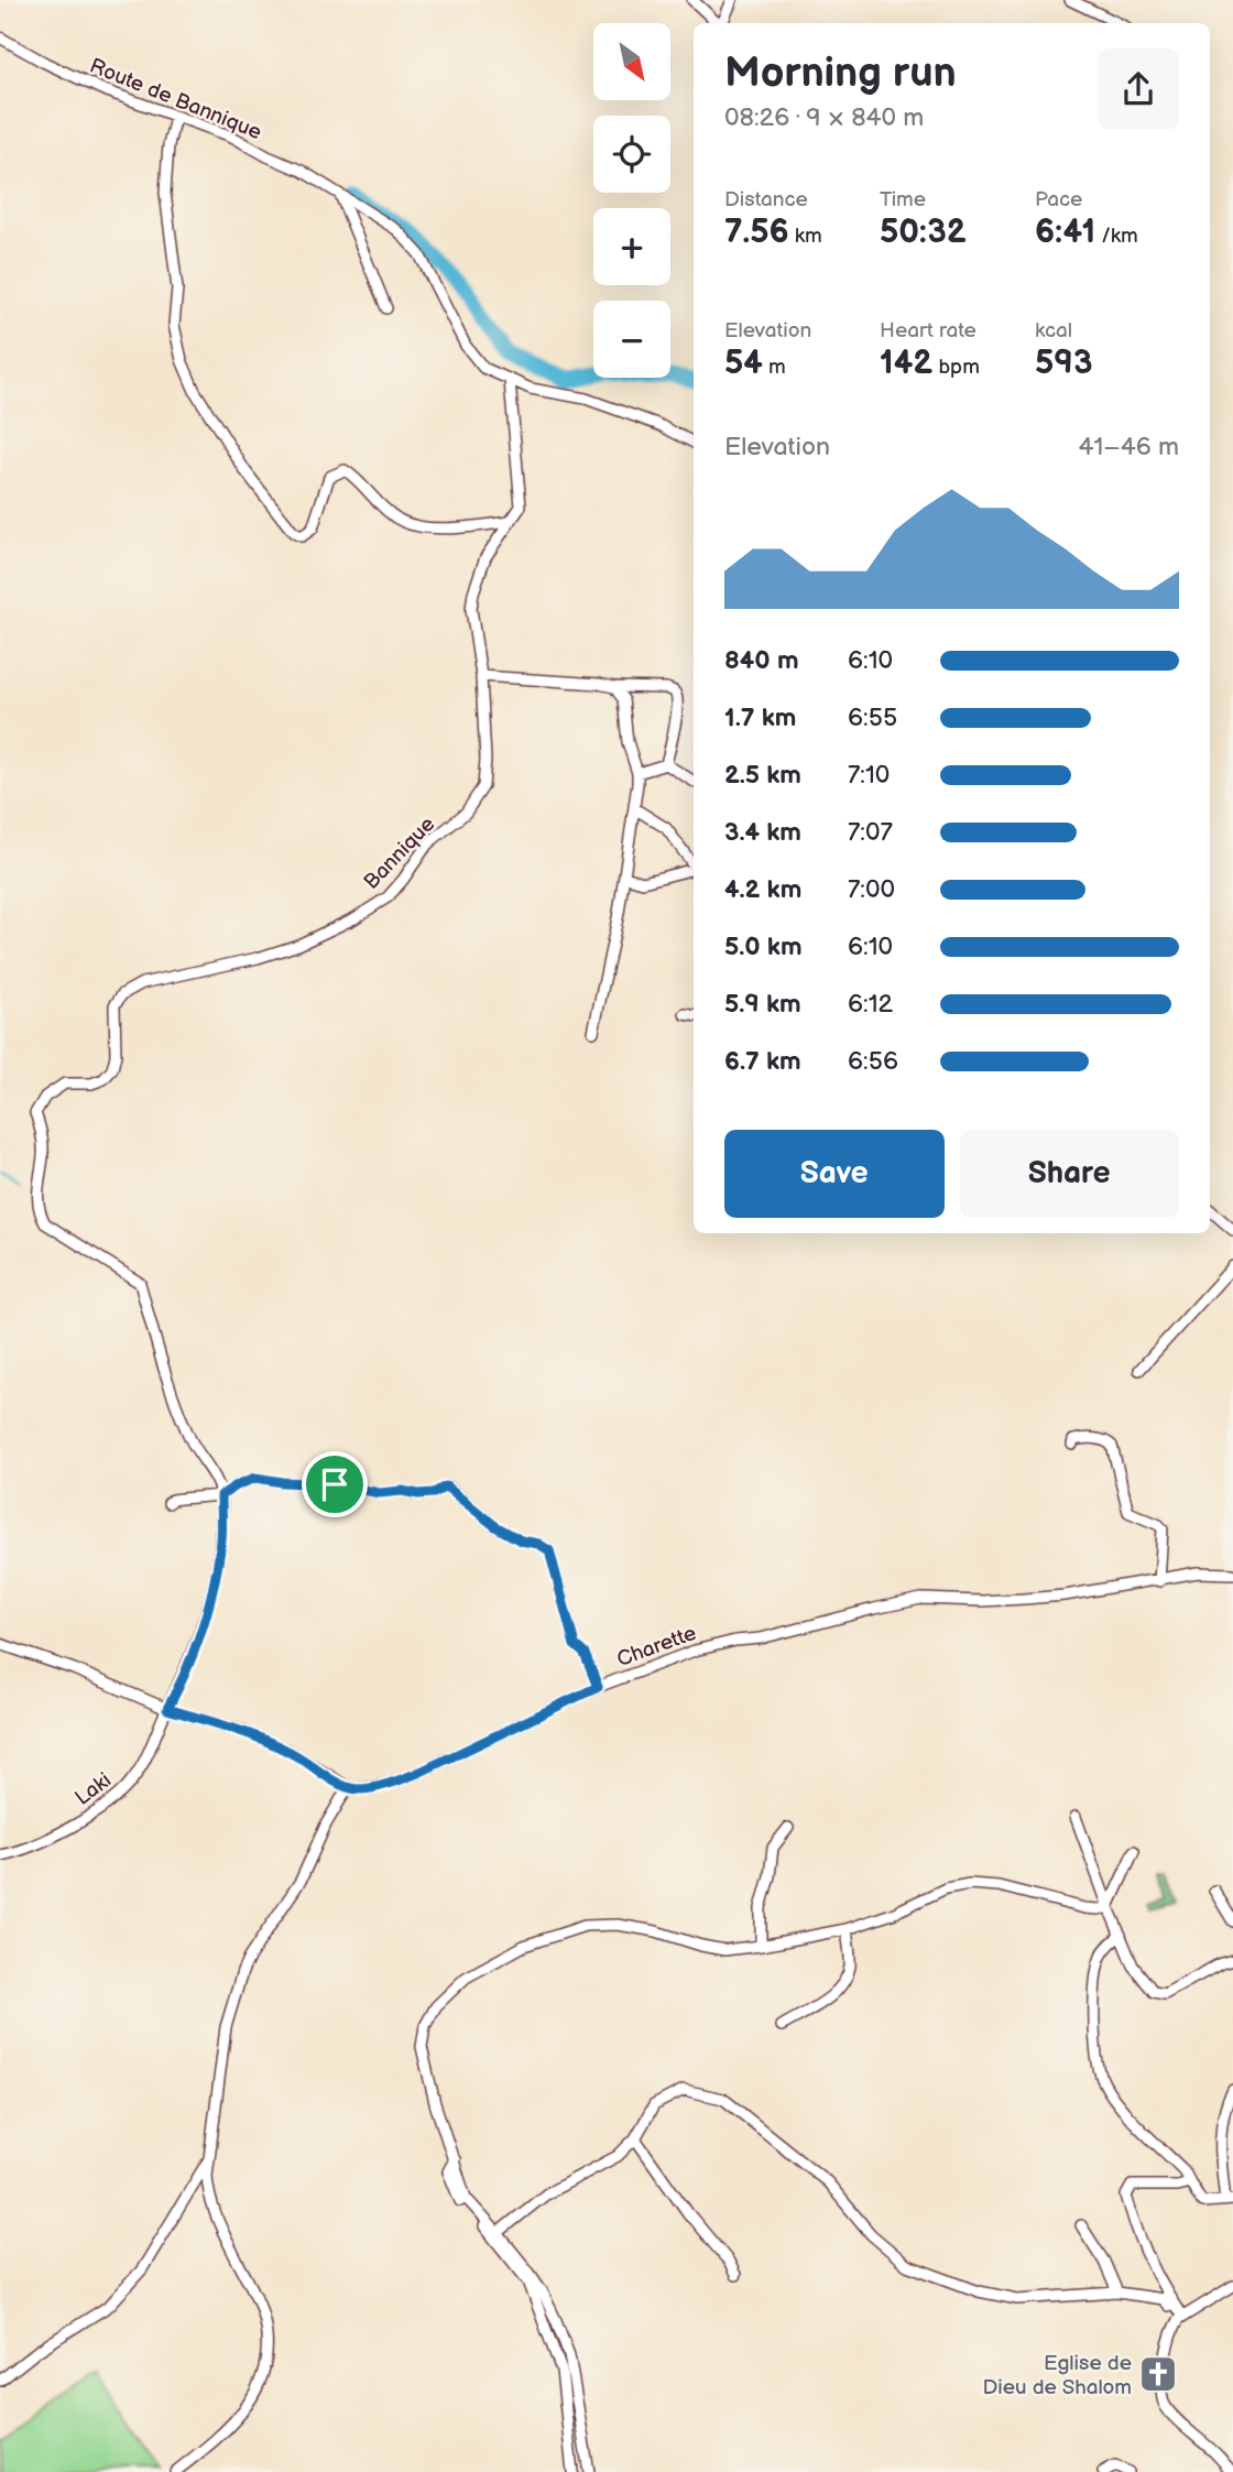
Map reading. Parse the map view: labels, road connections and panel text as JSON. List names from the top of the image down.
{
  "streets": {
    "street": [
      "Route de Bannique",
      "Bannique",
      "Charette",
      "Laki"
    ]
  },
  "crossings": [
    ["Route de Bannique", "Bannique"],
    ["Bannique", "Laki"]
  ],
  "places": {
    "church": ["Eglise de Dieu de Shalom"]
  },
  "north": "bottom right",
  "page": {
    "map_buttons": ["+", "−"],
    "heading": ["Morning run", "08:26 · 9 × 840 m"],
    "stats": [
      ["Distance", "7.56 km"],
      ["Time", "50:32"],
      ["Pace", "6:41 /km"],
      ["Elevation", "54 m"],
      ["Heart rate", "142 bpm"],
      ["kcal", "593"]
    ],
    "chart": ["Elevation", "41–46 m"],
    "list": [
      {
        "name": "840 m",
        "note": "6:10"
      },
      {
        "name": "1.7 km",
        "note": "6:55"
      },
      {
        "name": "2.5 km",
        "note": "7:10"
      },
      {
        "name": "3.4 km",
        "note": "7:07"
      },
      {
        "name": "4.2 km",
        "note": "7:00"
      },
      {
        "name": "5.0 km",
        "note": "6:10"
      },
      {
        "name": "5.9 km",
        "note": "6:12"
      },
      {
        "name": "6.7 km",
        "note": "6:56"
      }
    ],
    "buttons": ["Save", "Share"]
  }
}
